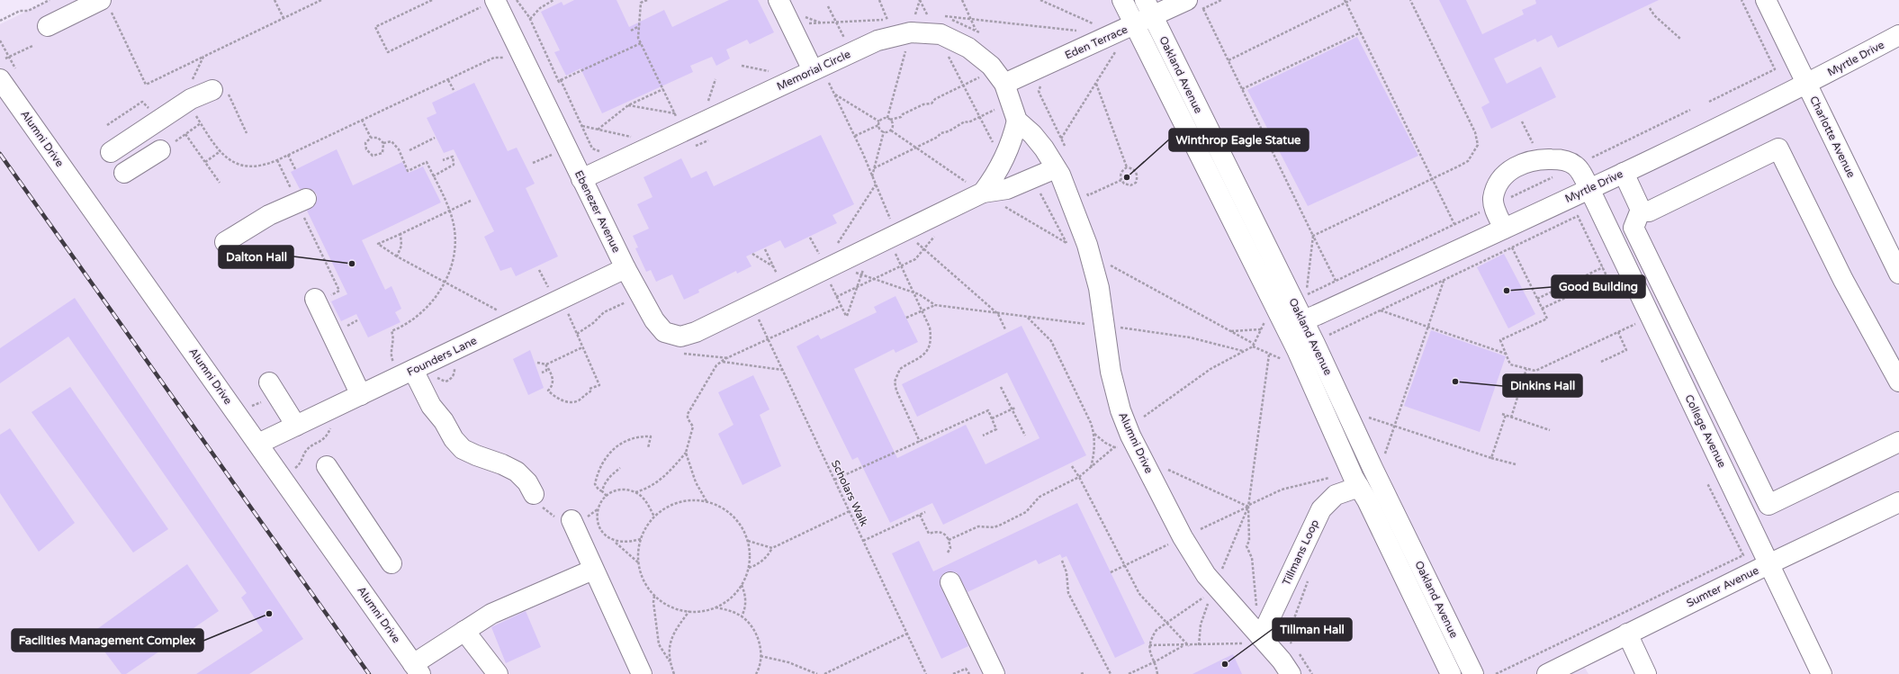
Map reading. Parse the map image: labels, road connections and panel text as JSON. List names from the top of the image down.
{
  "streets": {
    "street": [
      "Eden Terrace",
      "Myrtle Drive",
      "Memorial Circle",
      "Oakland Avenue",
      "Charlotte Avenue",
      "Alumni Drive",
      "Ebenezer Avenue",
      "Founders Lane",
      "College Avenue",
      "Tillmans Loop",
      "Sumter Avenue"
    ],
    "path": ["Scholars Walk"]
  },
  "crossings": [
    ["Eden Terrace", "Memorial Circle"],
    ["Eden Terrace", "Oakland Avenue"],
    ["Myrtle Drive", "Oakland Avenue"],
    ["Myrtle Drive", "Charlotte Avenue"],
    ["Myrtle Drive", "College Avenue"],
    ["Memorial Circle", "Alumni Drive"],
    ["Memorial Circle", "Ebenezer Avenue"],
    ["Oakland Avenue", "Tillmans Loop"],
    ["Alumni Drive", "Founders Lane"],
    ["Alumni Drive", "Tillmans Loop"],
    ["Ebenezer Avenue", "Founders Lane"],
    ["Ebenezer Avenue", "Scholars Walk"],
    ["College Avenue", "Sumter Avenue"]
  ],
  "places": [
    "Winthrop Eagle Statue",
    "Dalton Hall",
    "Good Building",
    "Dinkins Hall",
    "Facilities Management Complex",
    "Tillman Hall"
  ]
}
